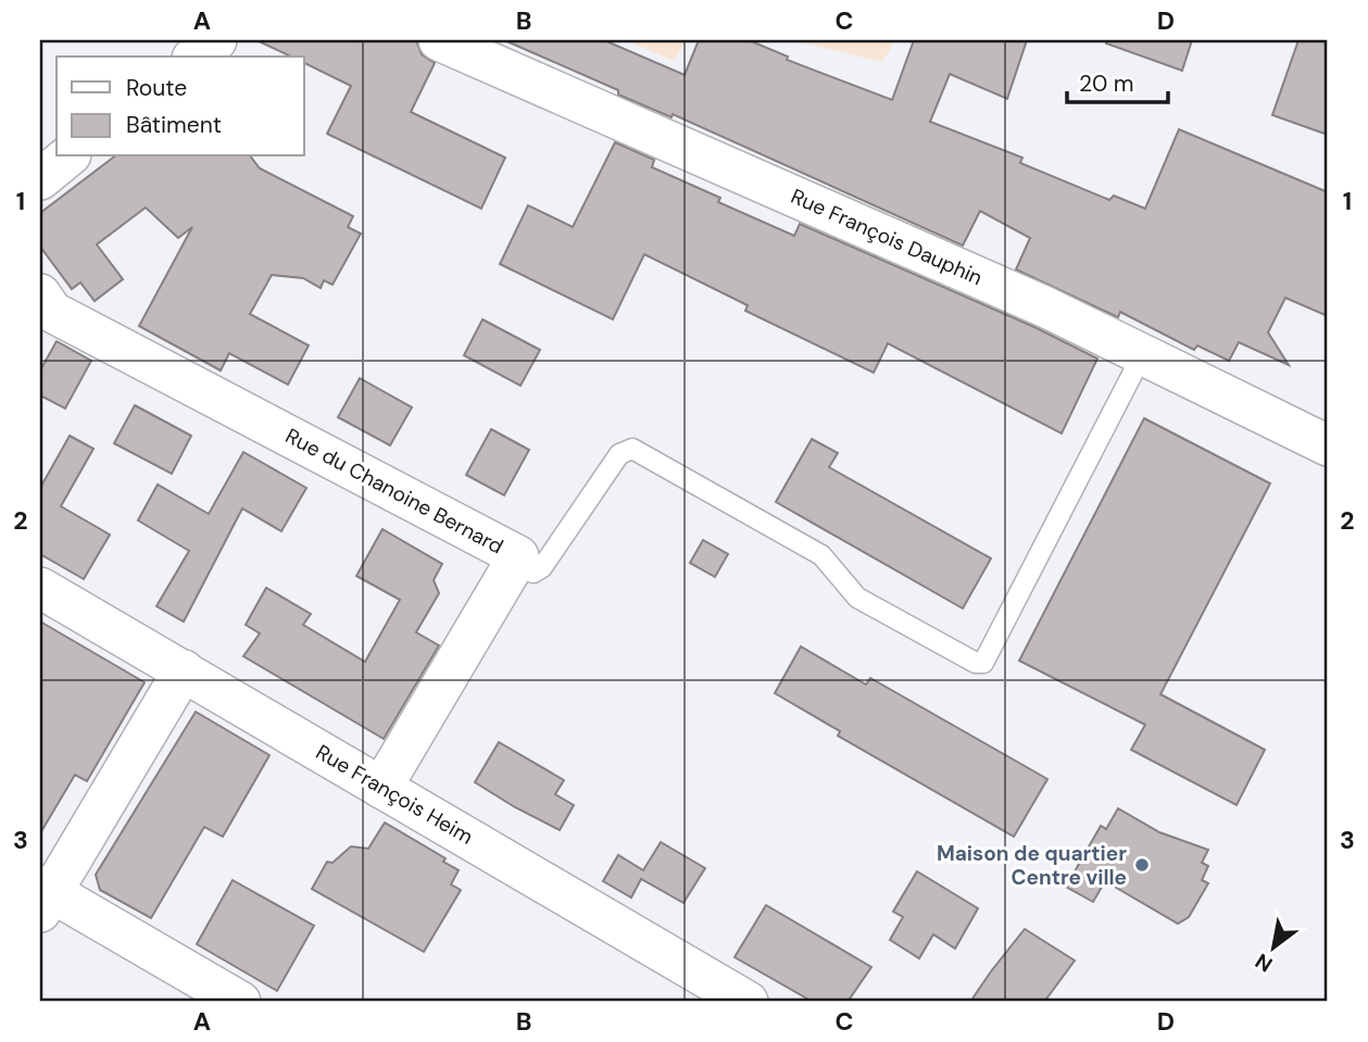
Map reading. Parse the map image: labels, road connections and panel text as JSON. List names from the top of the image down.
{
  "streets": {
    "street": ["Rue François Dauphin", "Rue du Chanoine Bernard", "Rue François Heim"]
  },
  "crossings": [
    ["Rue du Chanoine Bernard", "Rue François Heim"]
  ],
  "places": ["Maison de quartier Centre ville"],
  "legend": ["Route", "Bâtiment"],
  "scale_bar": "20 m",
  "north": "bottom left",
  "grid": {
    "columns": [
      "A",
      "B",
      "C",
      "D"
    ],
    "rows": ["1", "2", "3"]
  }
}
